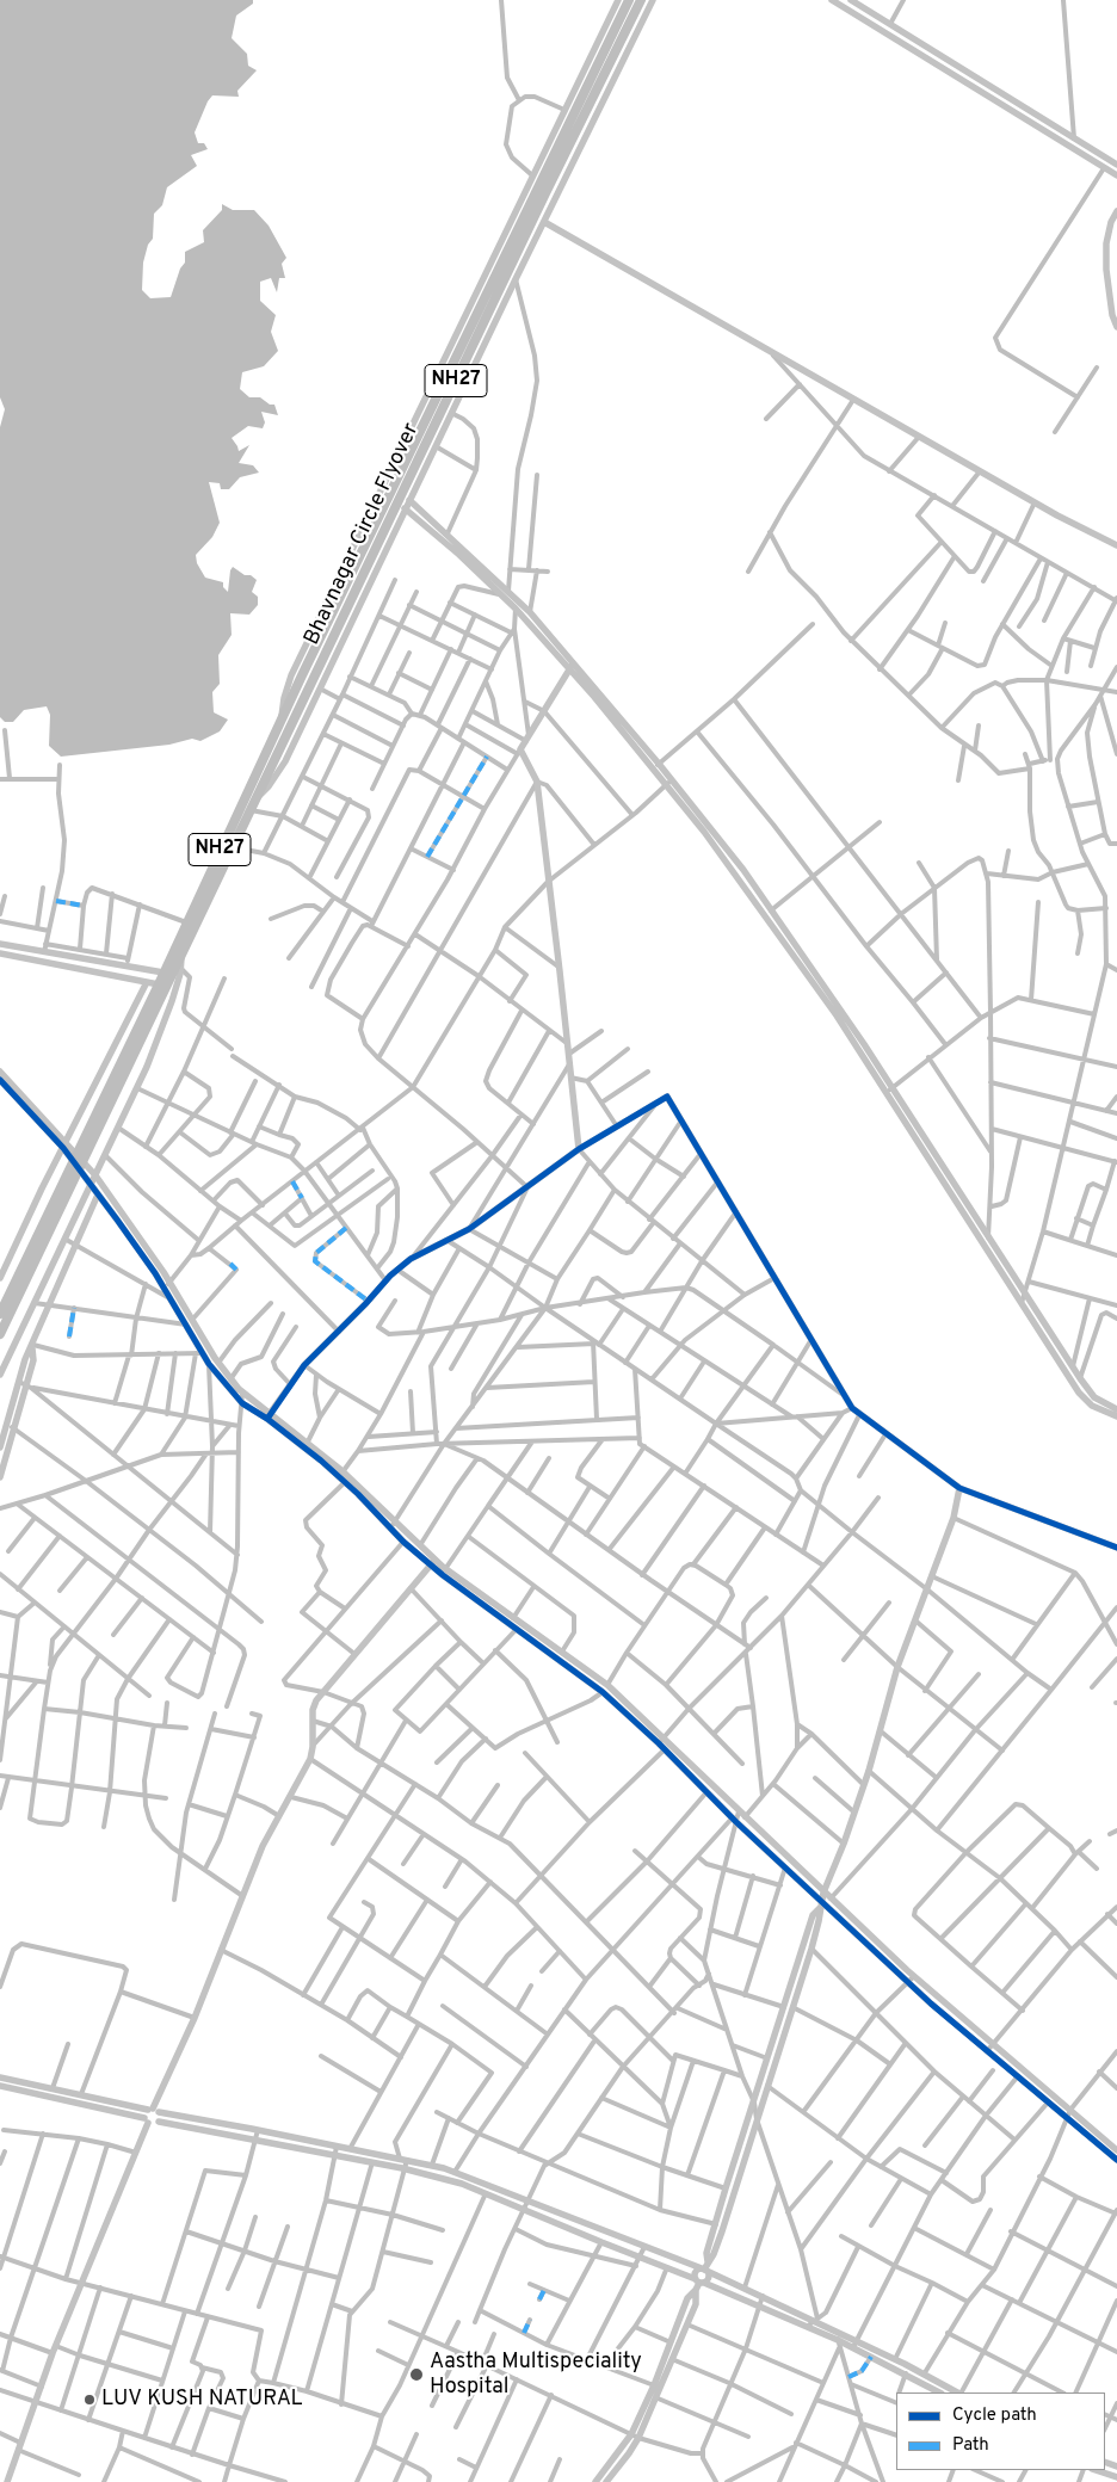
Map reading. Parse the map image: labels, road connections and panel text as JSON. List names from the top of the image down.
{
  "streets": {
    "highway": ["NH27", "Bhavnagar Circle Flyover"]
  },
  "crossings": [
    ["NH27", "Bhavnagar Circle Flyover"]
  ],
  "places": ["Aastha Multispeciality Hospital", "LUV KUSH NATURAL"],
  "legend": ["Cycle path", "Path"]
}
